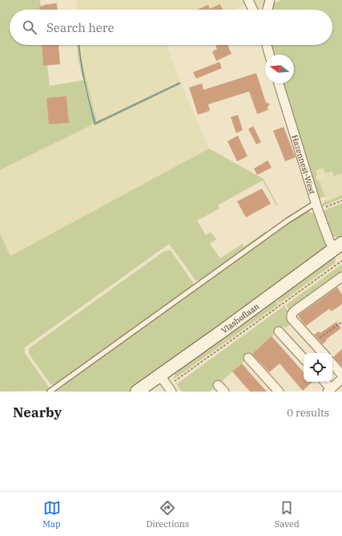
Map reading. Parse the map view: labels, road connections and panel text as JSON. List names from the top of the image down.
{
  "streets": {
    "street": ["Hazennest-West", "Vlashoflaan"]
  },
  "crossings": [
    ["Hazennest-West", "Vlashoflaan"]
  ],
  "north": "left",
  "page": {
    "search": "Search here",
    "heading": ["Nearby", "0 results"],
    "nav": ["Map", "Directions", "Saved"]
  }
}
